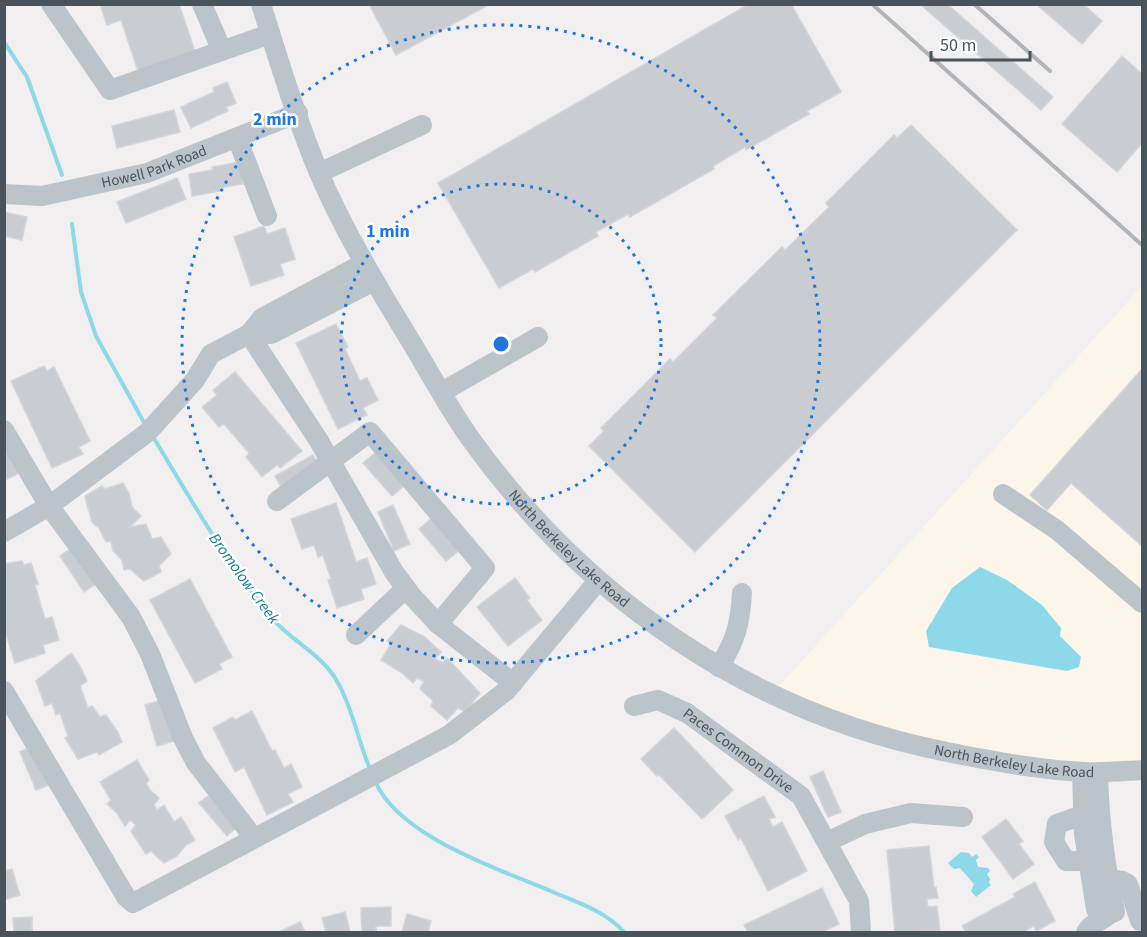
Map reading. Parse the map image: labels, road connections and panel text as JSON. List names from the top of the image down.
{
  "streets": {
    "street": ["Howell Park Road", "North Berkeley Lake Road", "Paces Common Drive"]
  },
  "crossings": [
    ["Howell Park Road", "North Berkeley Lake Road"]
  ],
  "water": ["Bromolow Creek"],
  "scale_bar": "50 m",
  "rings": ["2 min", "1 min"]
}
